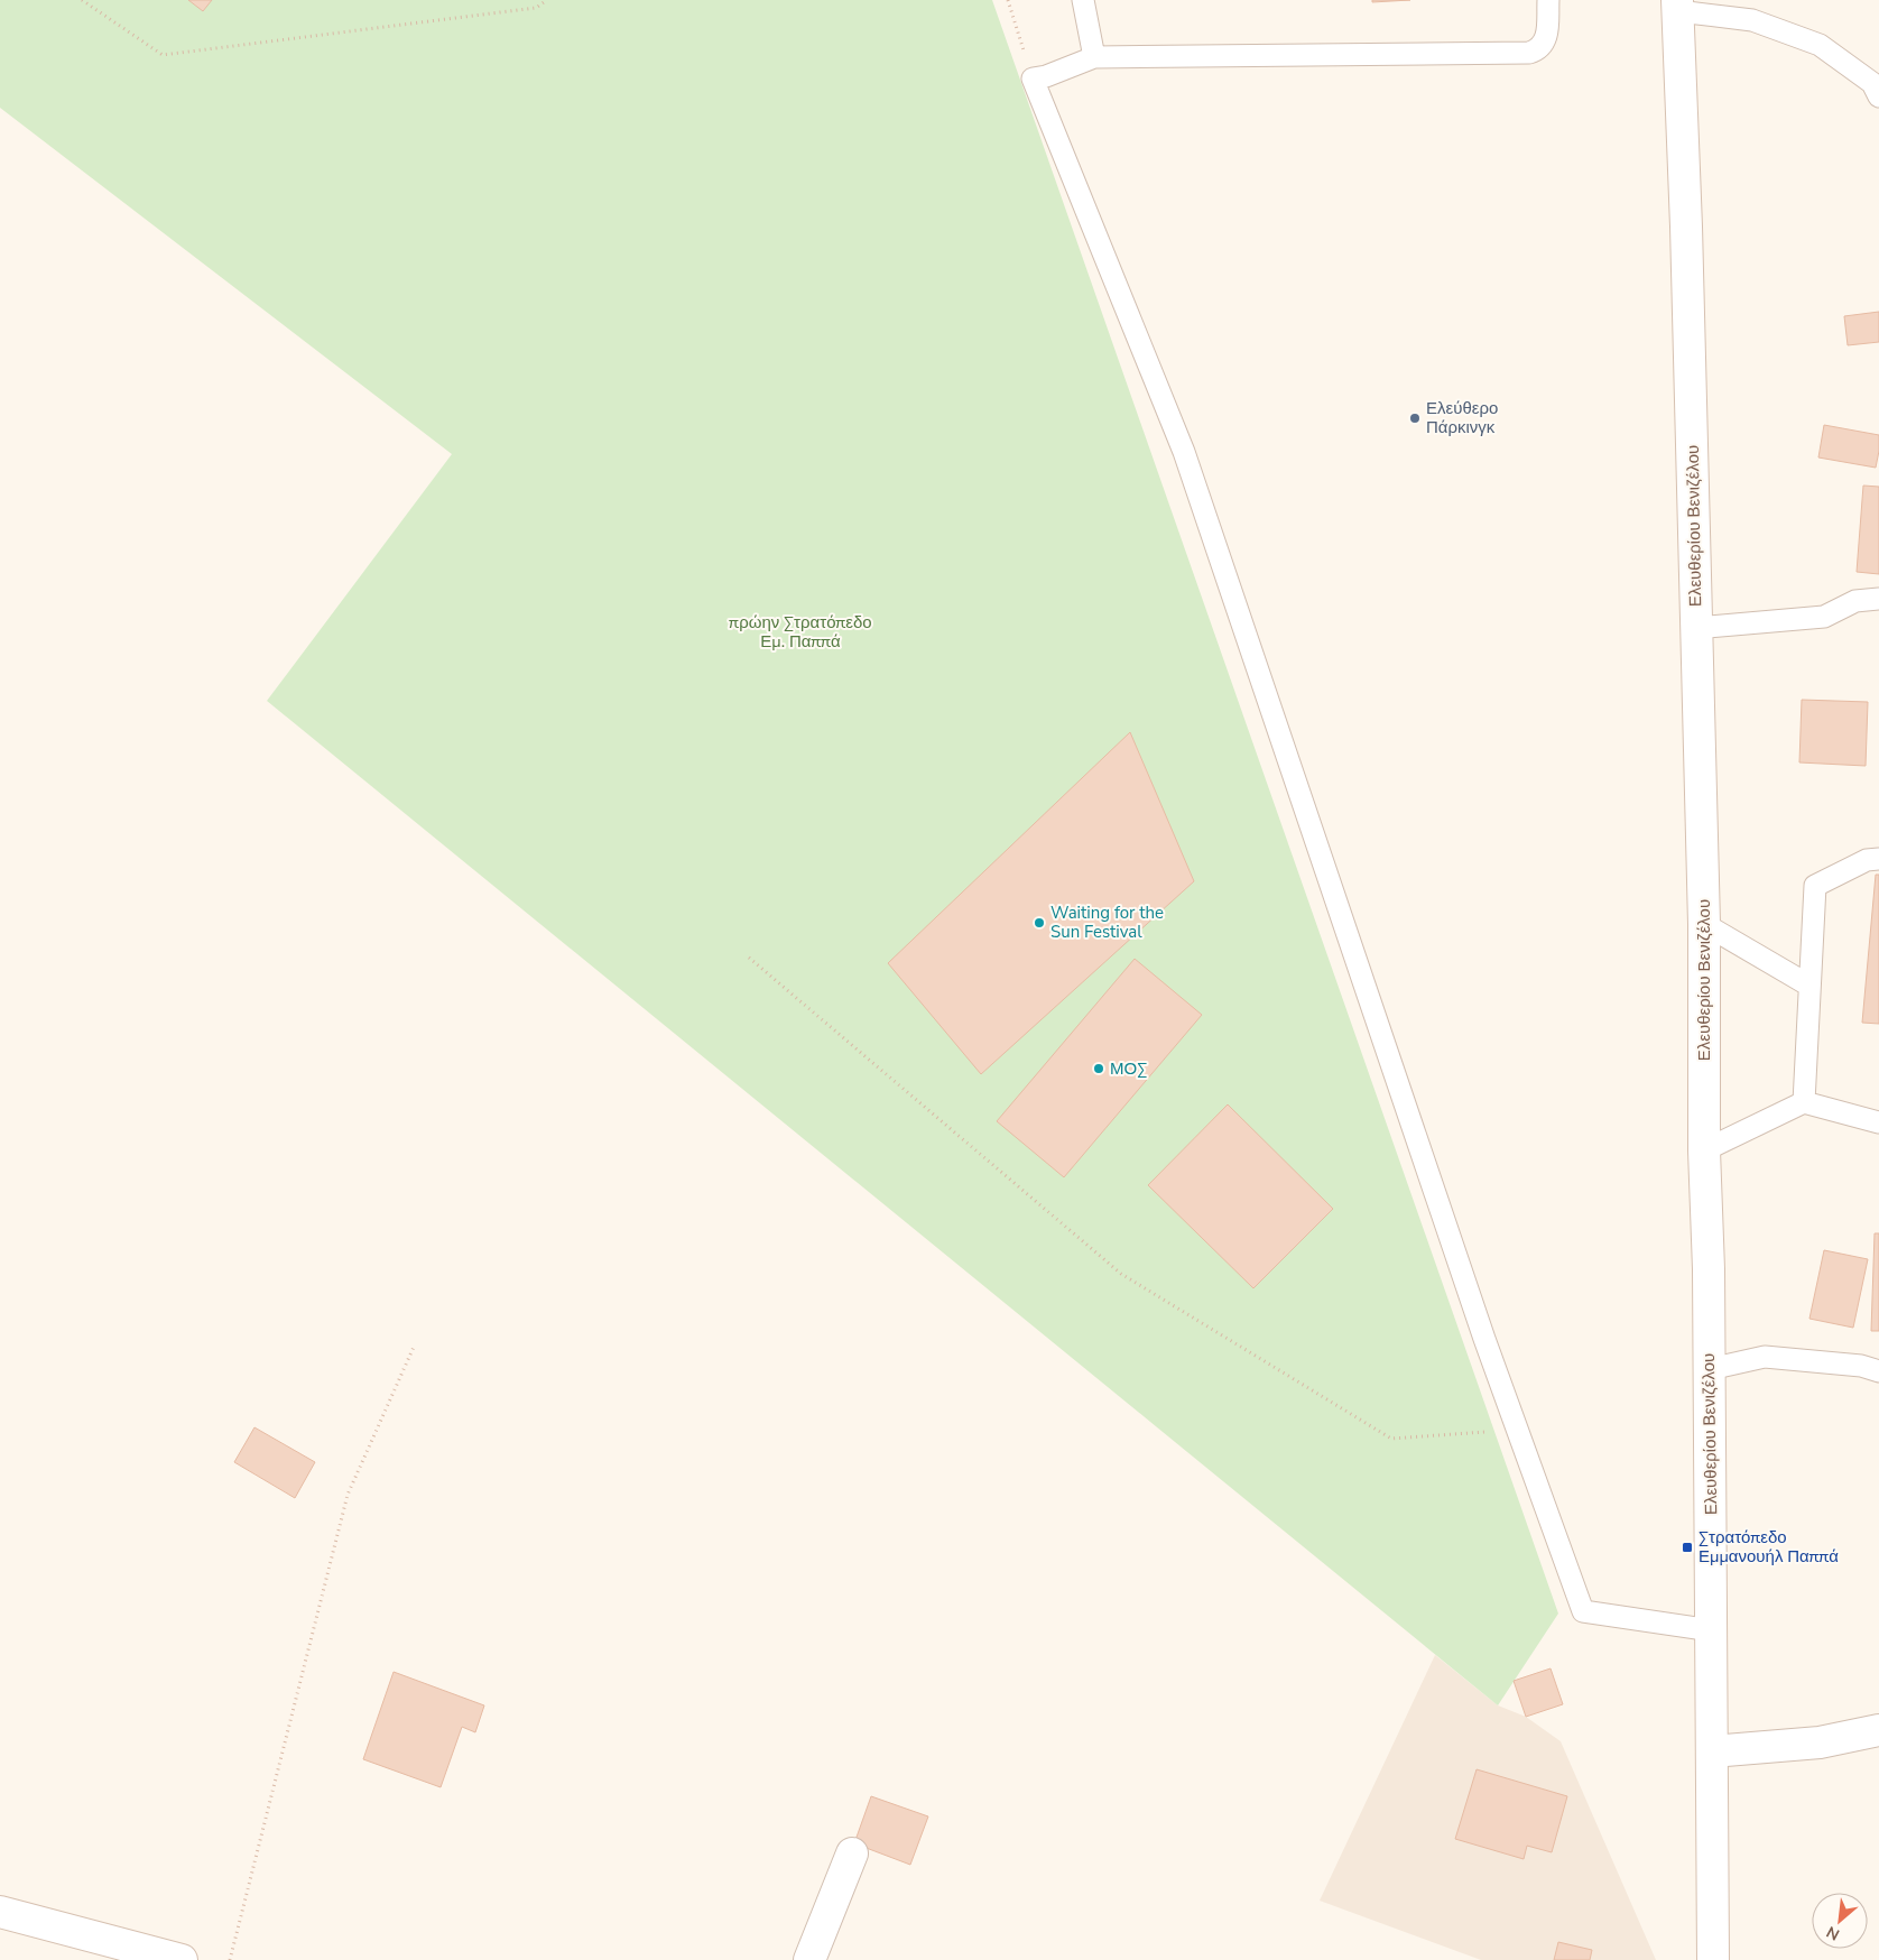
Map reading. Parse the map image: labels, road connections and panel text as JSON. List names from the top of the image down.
{
  "streets": {
    "main road": ["Ελευθερίου Βενιζέλου"]
  },
  "parks": ["πρώην Στρατόπεδο Εμ. Παππά"],
  "places": {
    "other": ["Ελεύθερο Πάρκινγκ", "Waiting for the Sun Festival", "ΜΟΣ"],
    "transit": ["Στρατόπεδο Εμμανουήλ Παππά"]
  },
  "north": "bottom left"
}
